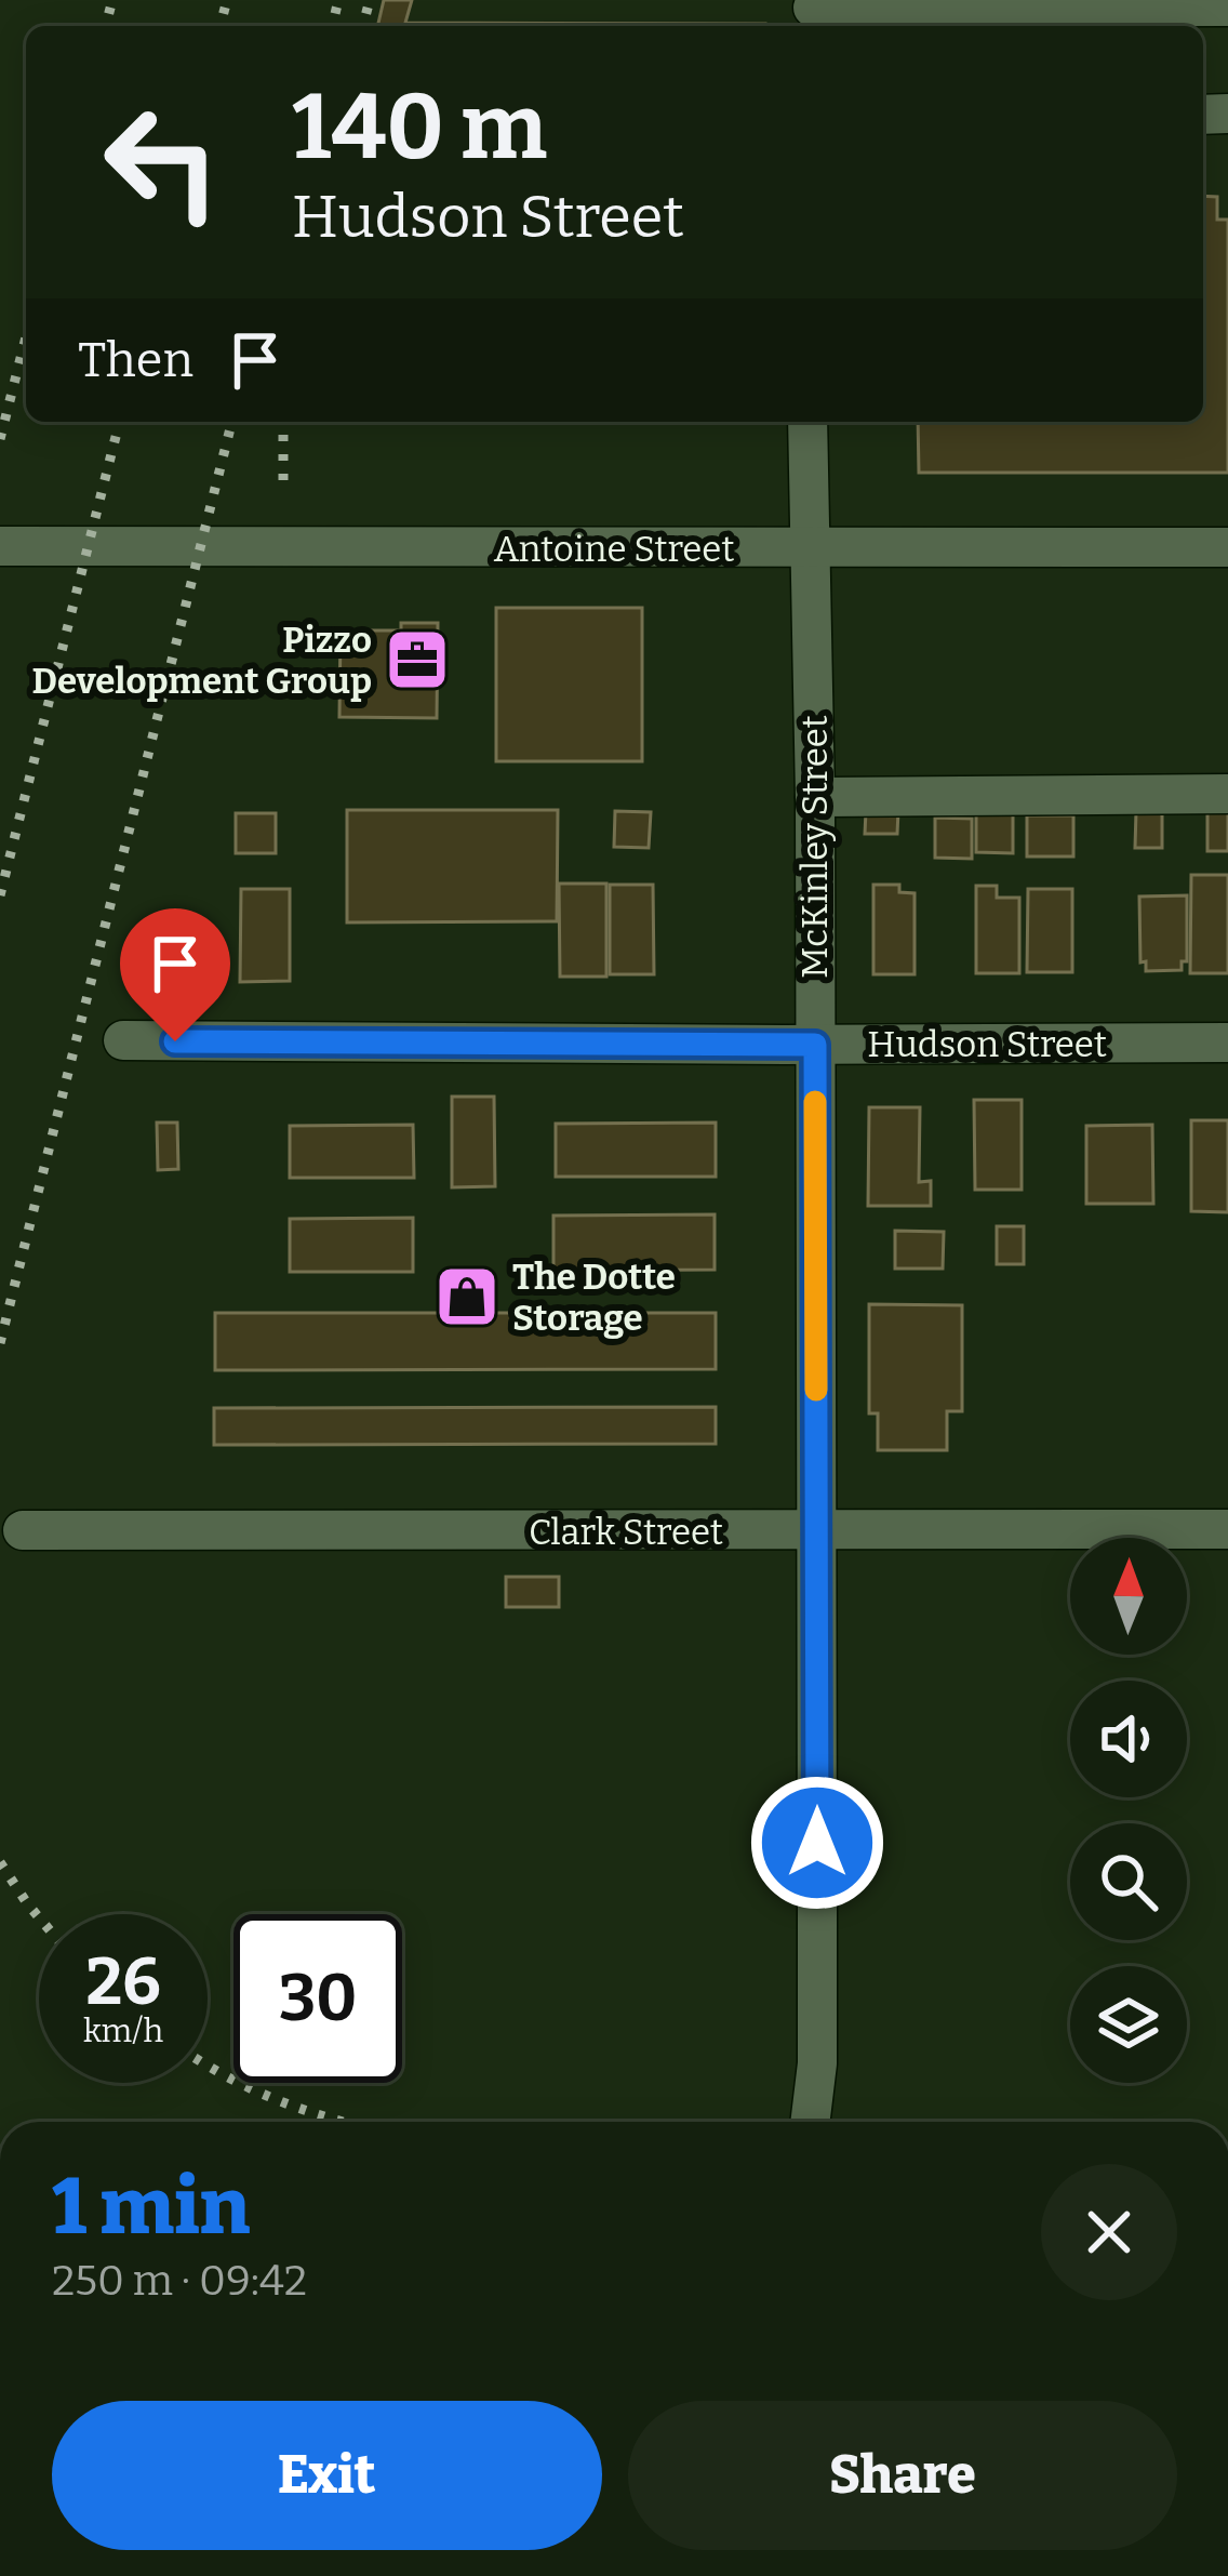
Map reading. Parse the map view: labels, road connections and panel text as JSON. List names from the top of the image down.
{
  "streets": {
    "street": [
      "Antoine Street",
      "McKinley Street",
      "Hudson Street",
      "Clark Street"
    ]
  },
  "crossings": [
    ["Antoine Street", "McKinley Street"],
    ["McKinley Street", "Hudson Street"],
    ["McKinley Street", "Clark Street"]
  ],
  "places": {
    "office": ["Pizzo Development Group"],
    "shop": ["The Dotte Storage"]
  },
  "north": "top",
  "page": {
    "turn": ["140 m", "Hudson Street"],
    "then": "Then",
    "speed": "26 km/h",
    "limit": "30",
    "heading": ["1 min", "250 m · 09:42"],
    "buttons": ["Exit", "Share"]
  }
}
